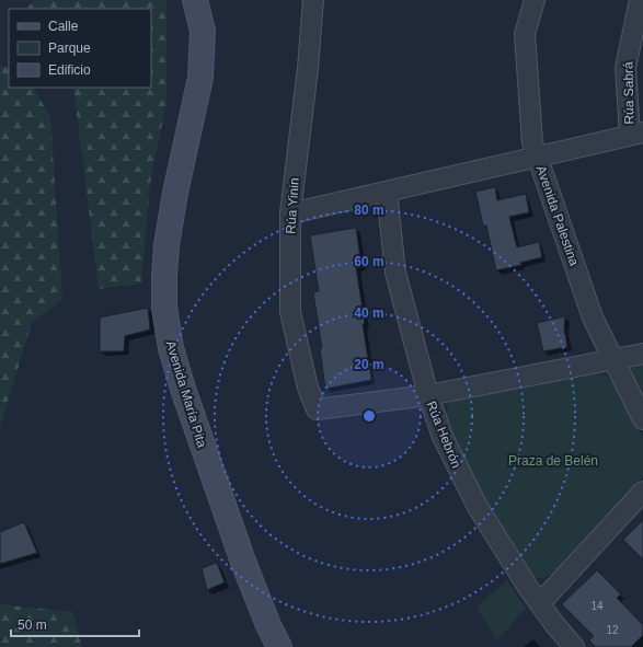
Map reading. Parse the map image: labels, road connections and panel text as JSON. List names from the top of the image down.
{
  "streets": {
    "main road": ["Avenida María Pita"],
    "street": [
      "Rúa Sabrá",
      "Rúa Yinin",
      "Avenida Palestina",
      "Rúa Hebrón"
    ]
  },
  "crossings": [
    ["Rúa Yinin", "Rúa Hebrón"]
  ],
  "parks": ["Praza de Belén"],
  "house_numbers": ["14", "12"],
  "legend": ["Calle", "Parque", "Edificio"],
  "scale_bar": "50 m",
  "rings": [
    "80 m",
    "60 m",
    "40 m",
    "20 m"
  ]
}
